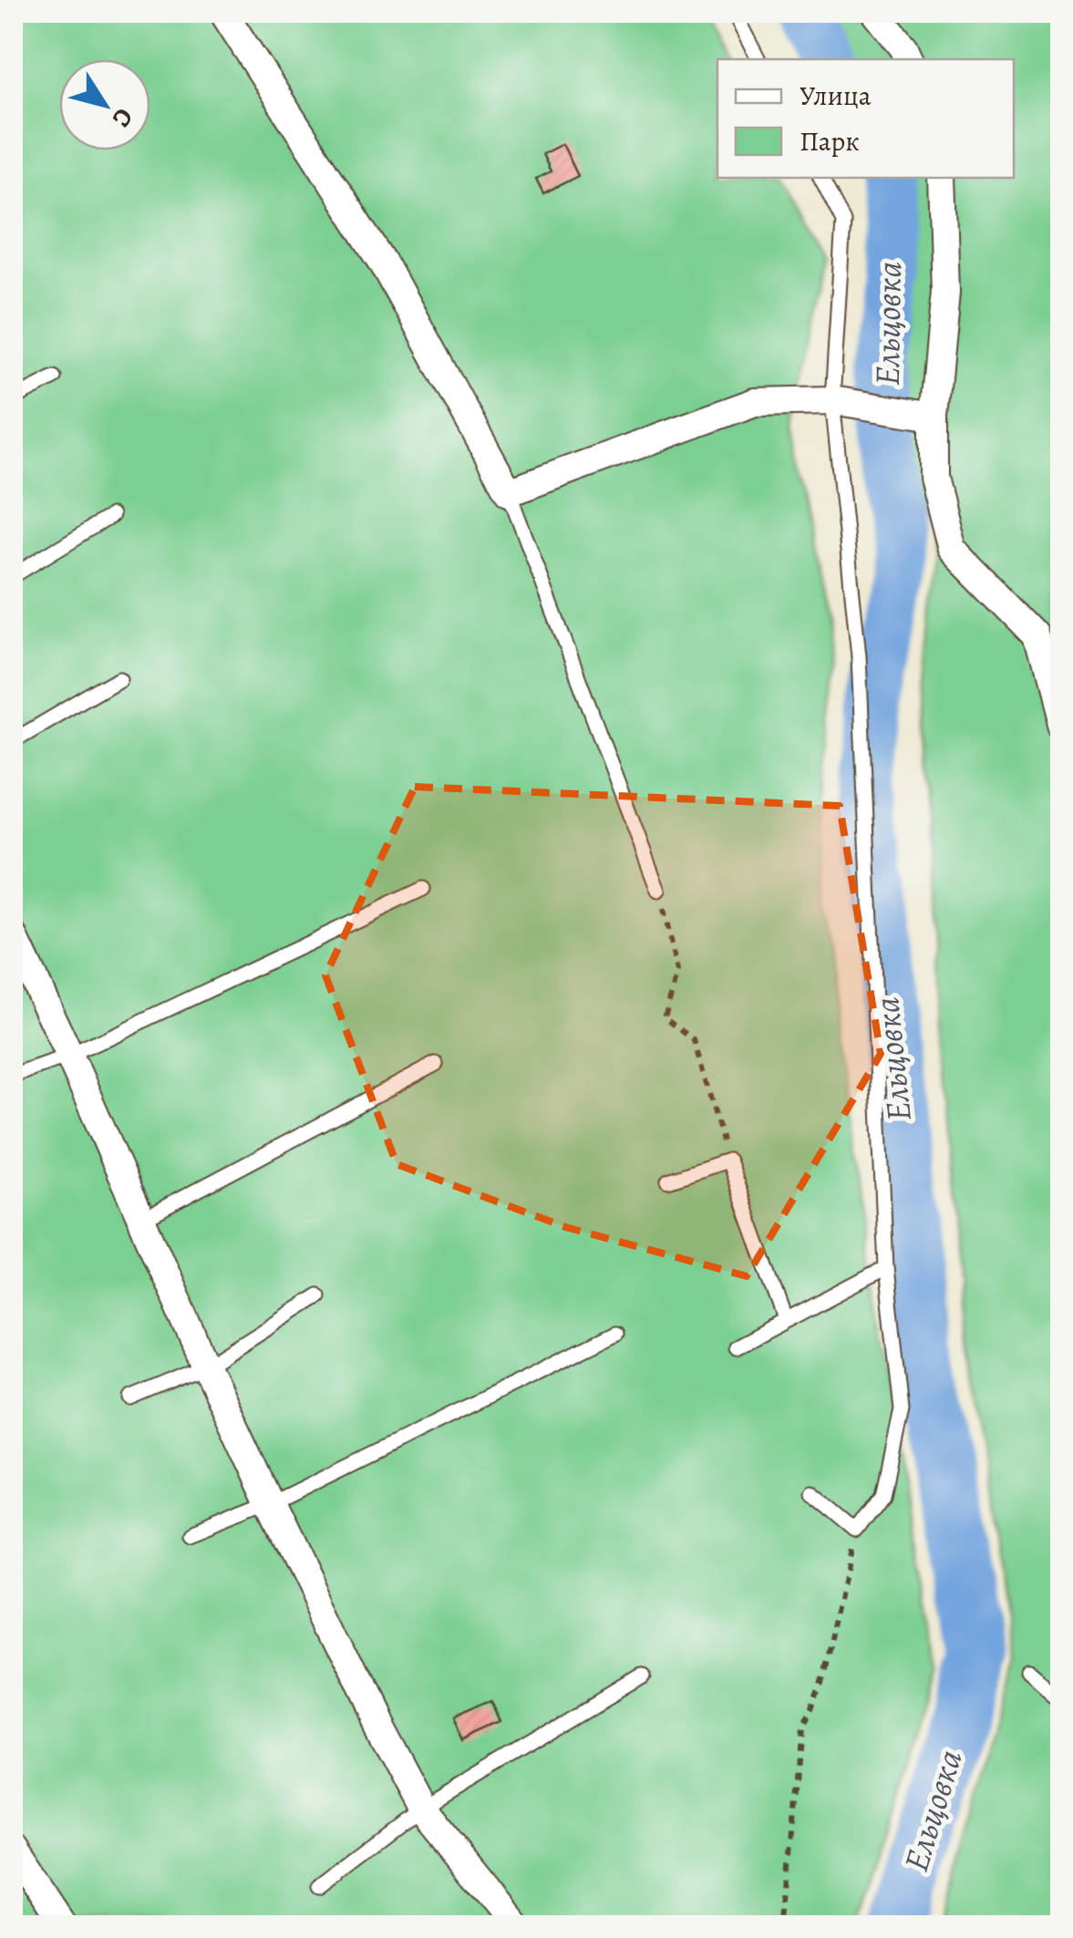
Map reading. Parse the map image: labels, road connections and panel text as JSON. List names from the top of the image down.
{
  "water": ["Ельцовка"],
  "legend": ["Улица", "Парк"],
  "north": "bottom right"
}
